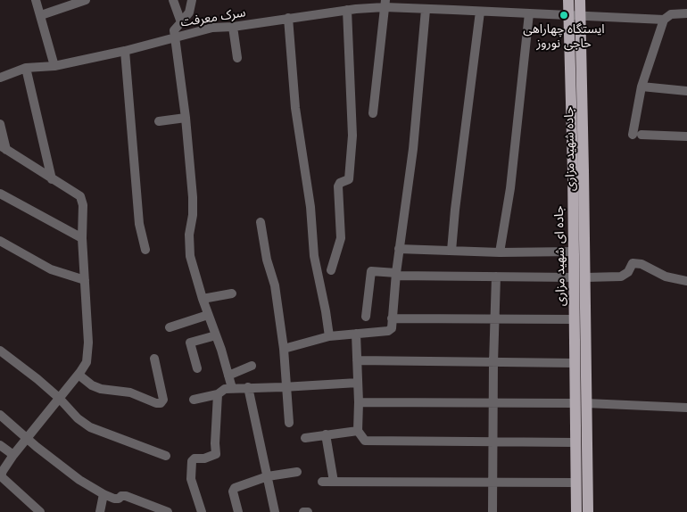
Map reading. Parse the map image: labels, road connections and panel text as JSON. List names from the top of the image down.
{
  "streets": {
    "main road": ["جاده شهید مزاری", "جاده ای شهید مزاری"],
    "street": ["سرک معرفت"]
  },
  "crossings": [
    ["سرک معرفت", "جاده شهید مزاری"],
    ["سرک معرفت", "جاده ای شهید مزاری"],
    ["جاده شهید مزاری", "جاده ای شهید مزاری"]
  ],
  "places": ["ایستگاه چهاراهی حاجی نوروز"]
}
